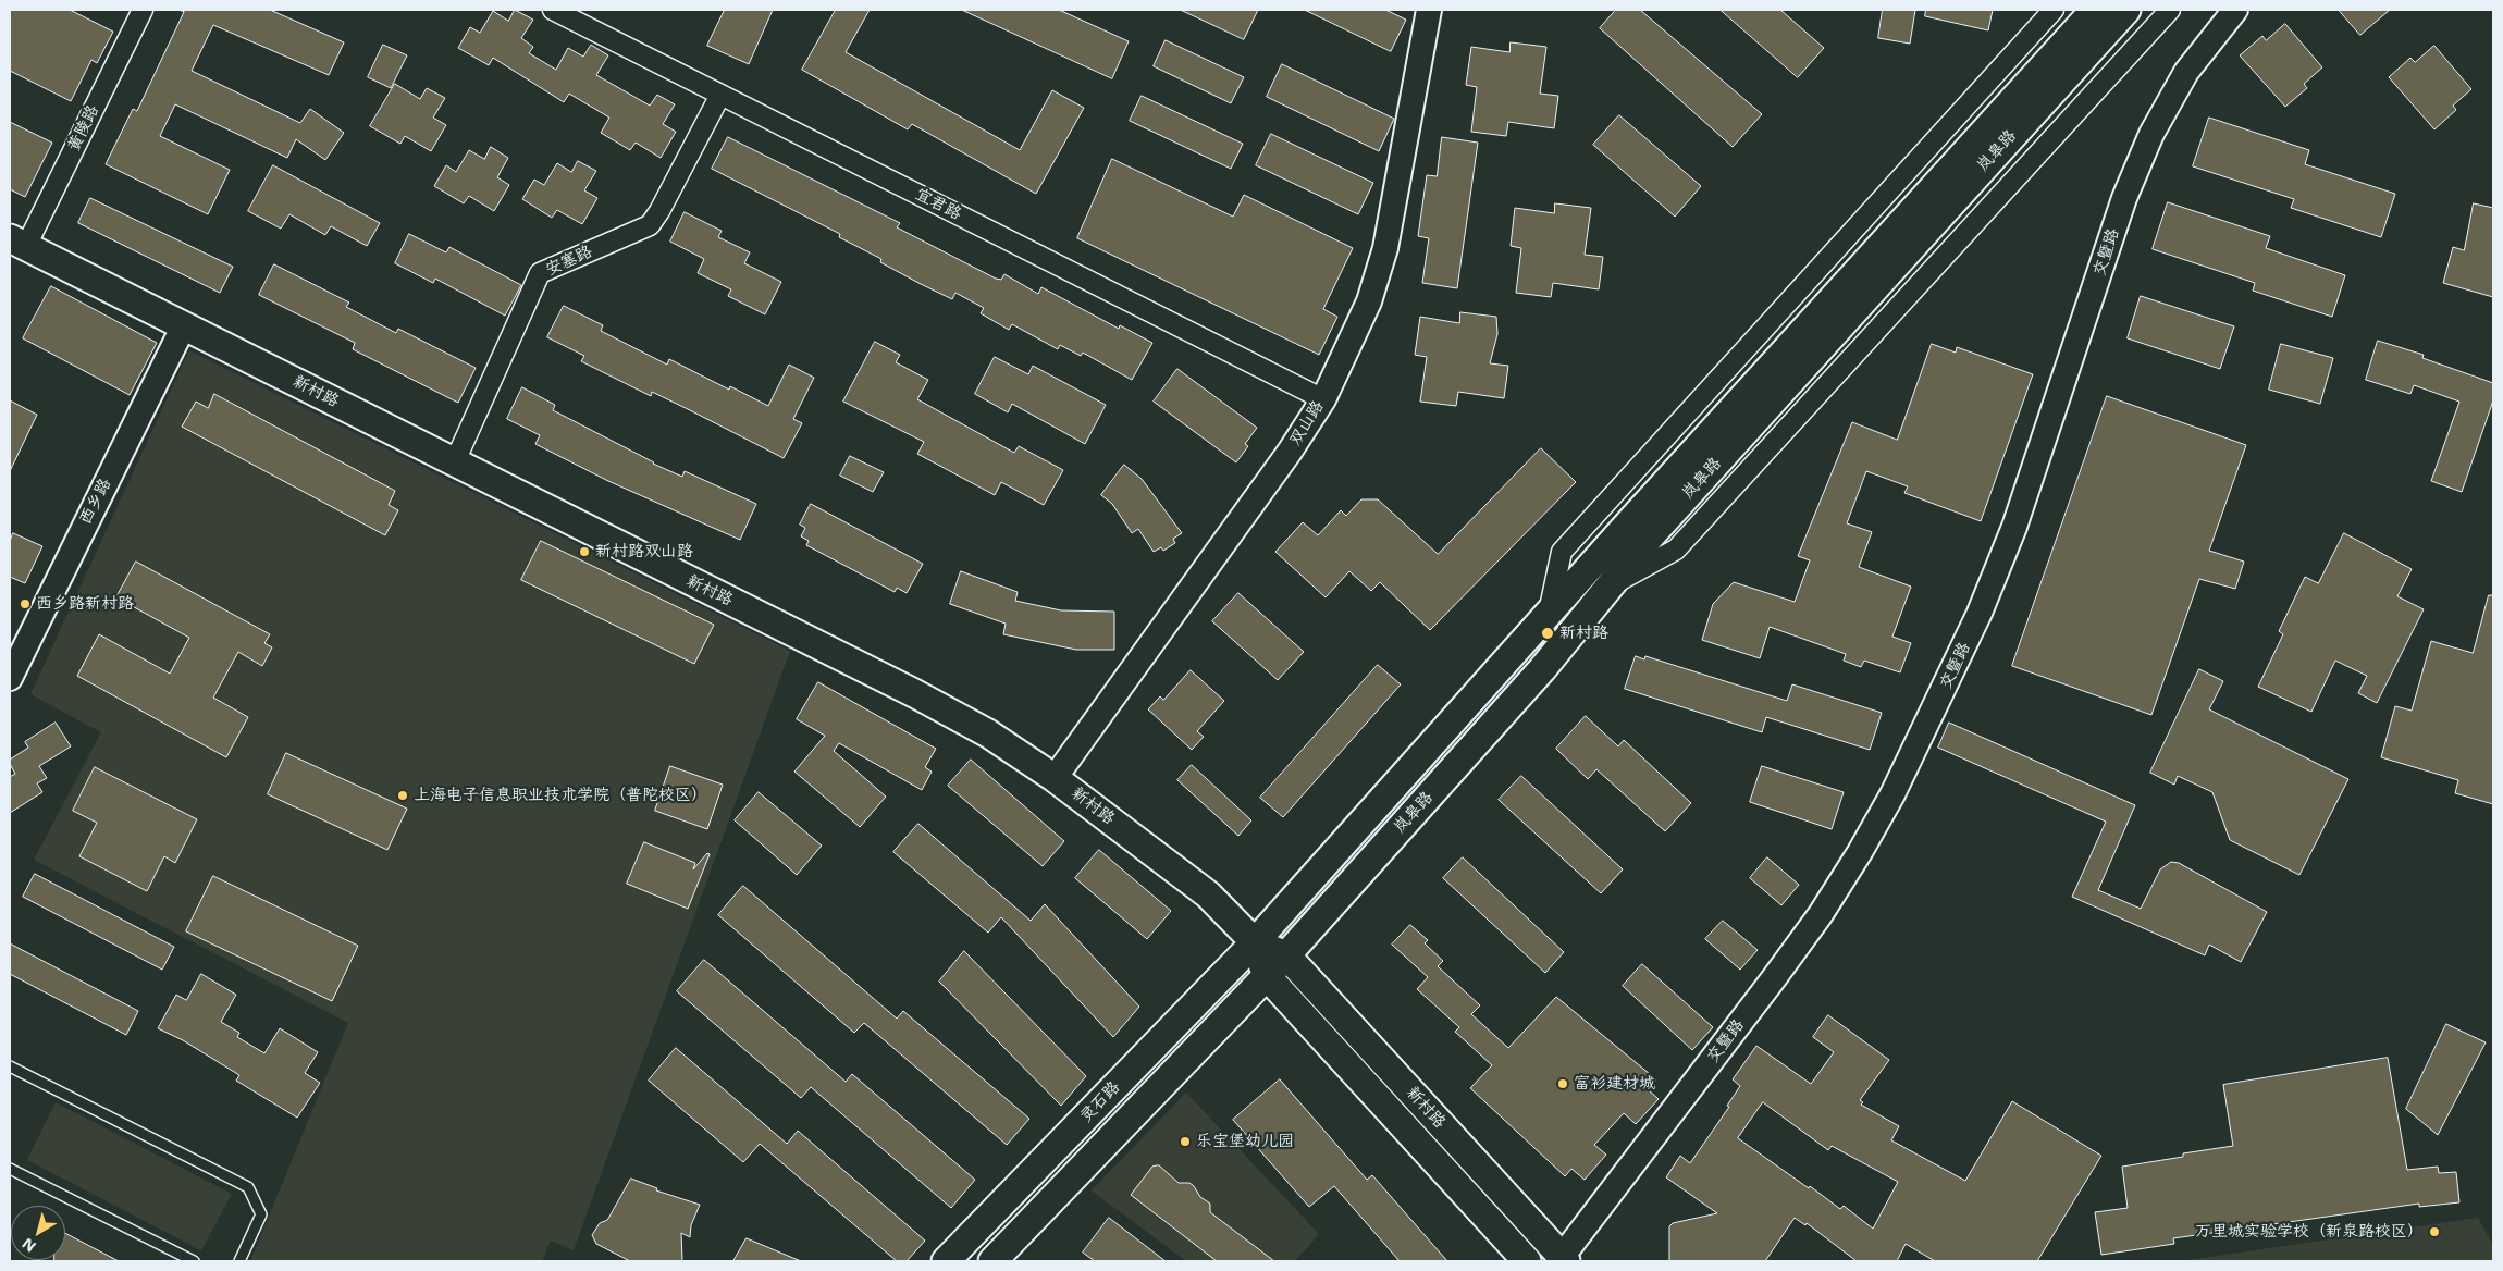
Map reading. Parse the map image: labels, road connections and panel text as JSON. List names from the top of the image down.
{
  "streets": {
    "main road": ["岚皋路", "新村路", "灵石路"],
    "street": [
      "黄陵路",
      "宜君路",
      "交暨路",
      "安塞路",
      "双山路",
      "西乡路"
    ]
  },
  "crossings": [
    ["黄陵路", "新村路"],
    ["岚皋路", "新村路"],
    ["岚皋路", "灵石路"],
    ["宜君路", "安塞路"],
    ["宜君路", "双山路"],
    ["交暨路", "新村路"],
    ["安塞路", "新村路"],
    ["新村路", "双山路"],
    ["新村路", "西乡路"],
    ["新村路", "灵石路"]
  ],
  "places": [
    "新村路双山路",
    "西乡路新村路",
    "新村路",
    "上海电子信息职业技术学院（普陀校区）",
    "富衫建材城",
    "乐宝堡幼儿园",
    "万里城实验学校（新泉路校区）"
  ],
  "north": "bottom left"
}
